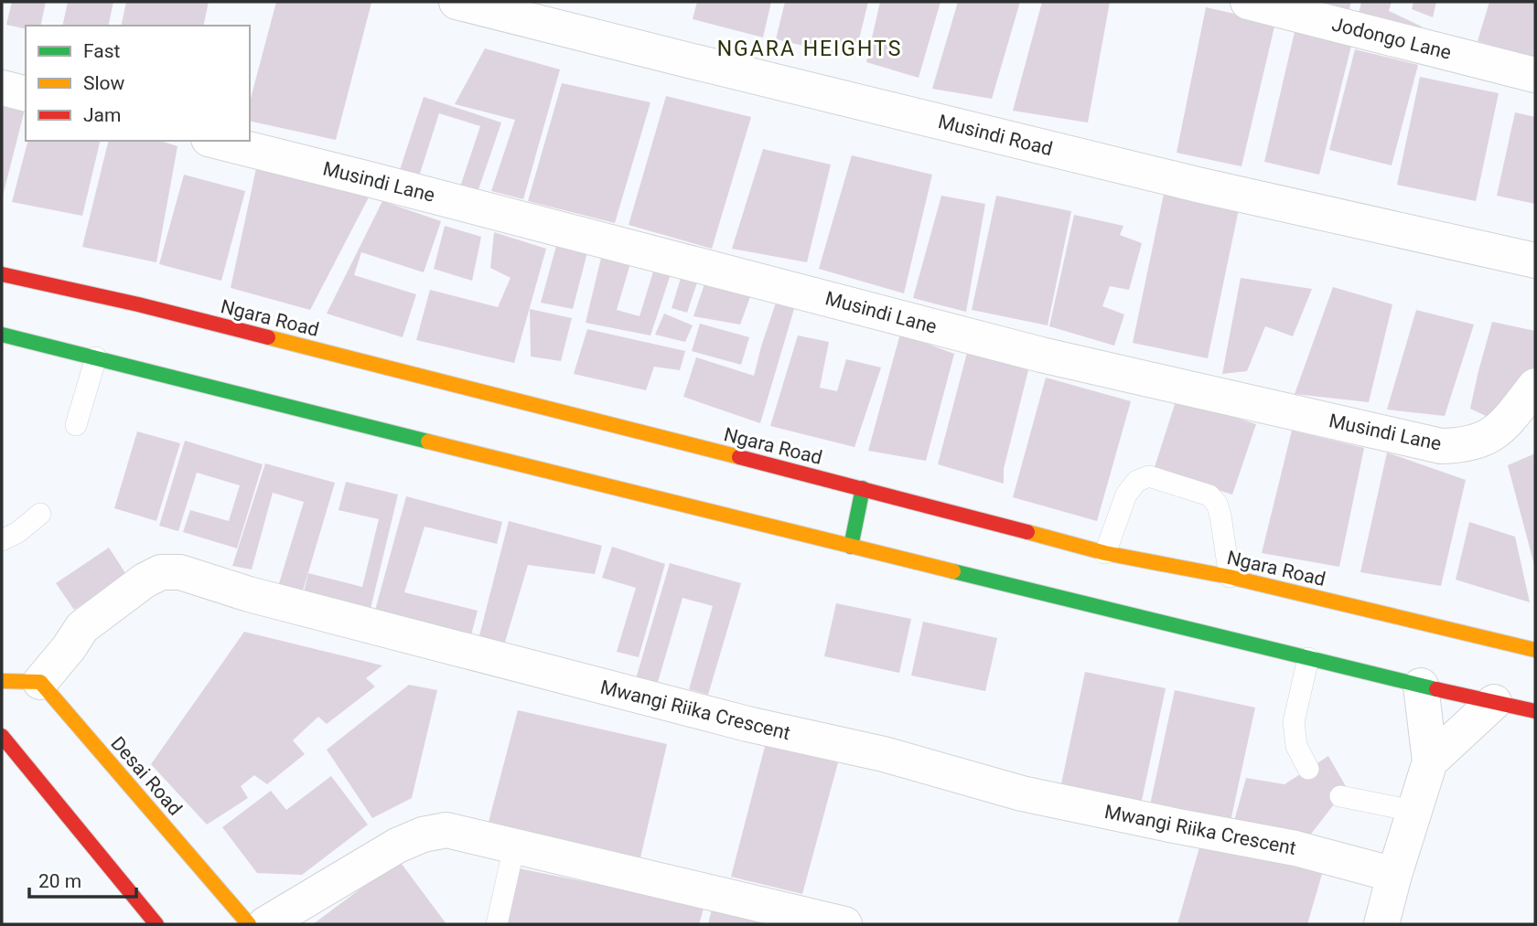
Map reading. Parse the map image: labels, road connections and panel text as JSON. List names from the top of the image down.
{
  "streets": {
    "main road": ["Ngara Road", "Desai Road"],
    "street": [
      "Jodongo Lane",
      "Musindi Road",
      "Musindi Lane",
      "Mwangi Riika Crescent"
    ]
  },
  "crossings": [
    ["Mwangi Riika Crescent", "Desai Road"]
  ],
  "districts": ["NGARA HEIGHTS"],
  "legend": ["Fast", "Slow", "Jam"],
  "scale_bar": "20 m"
}
